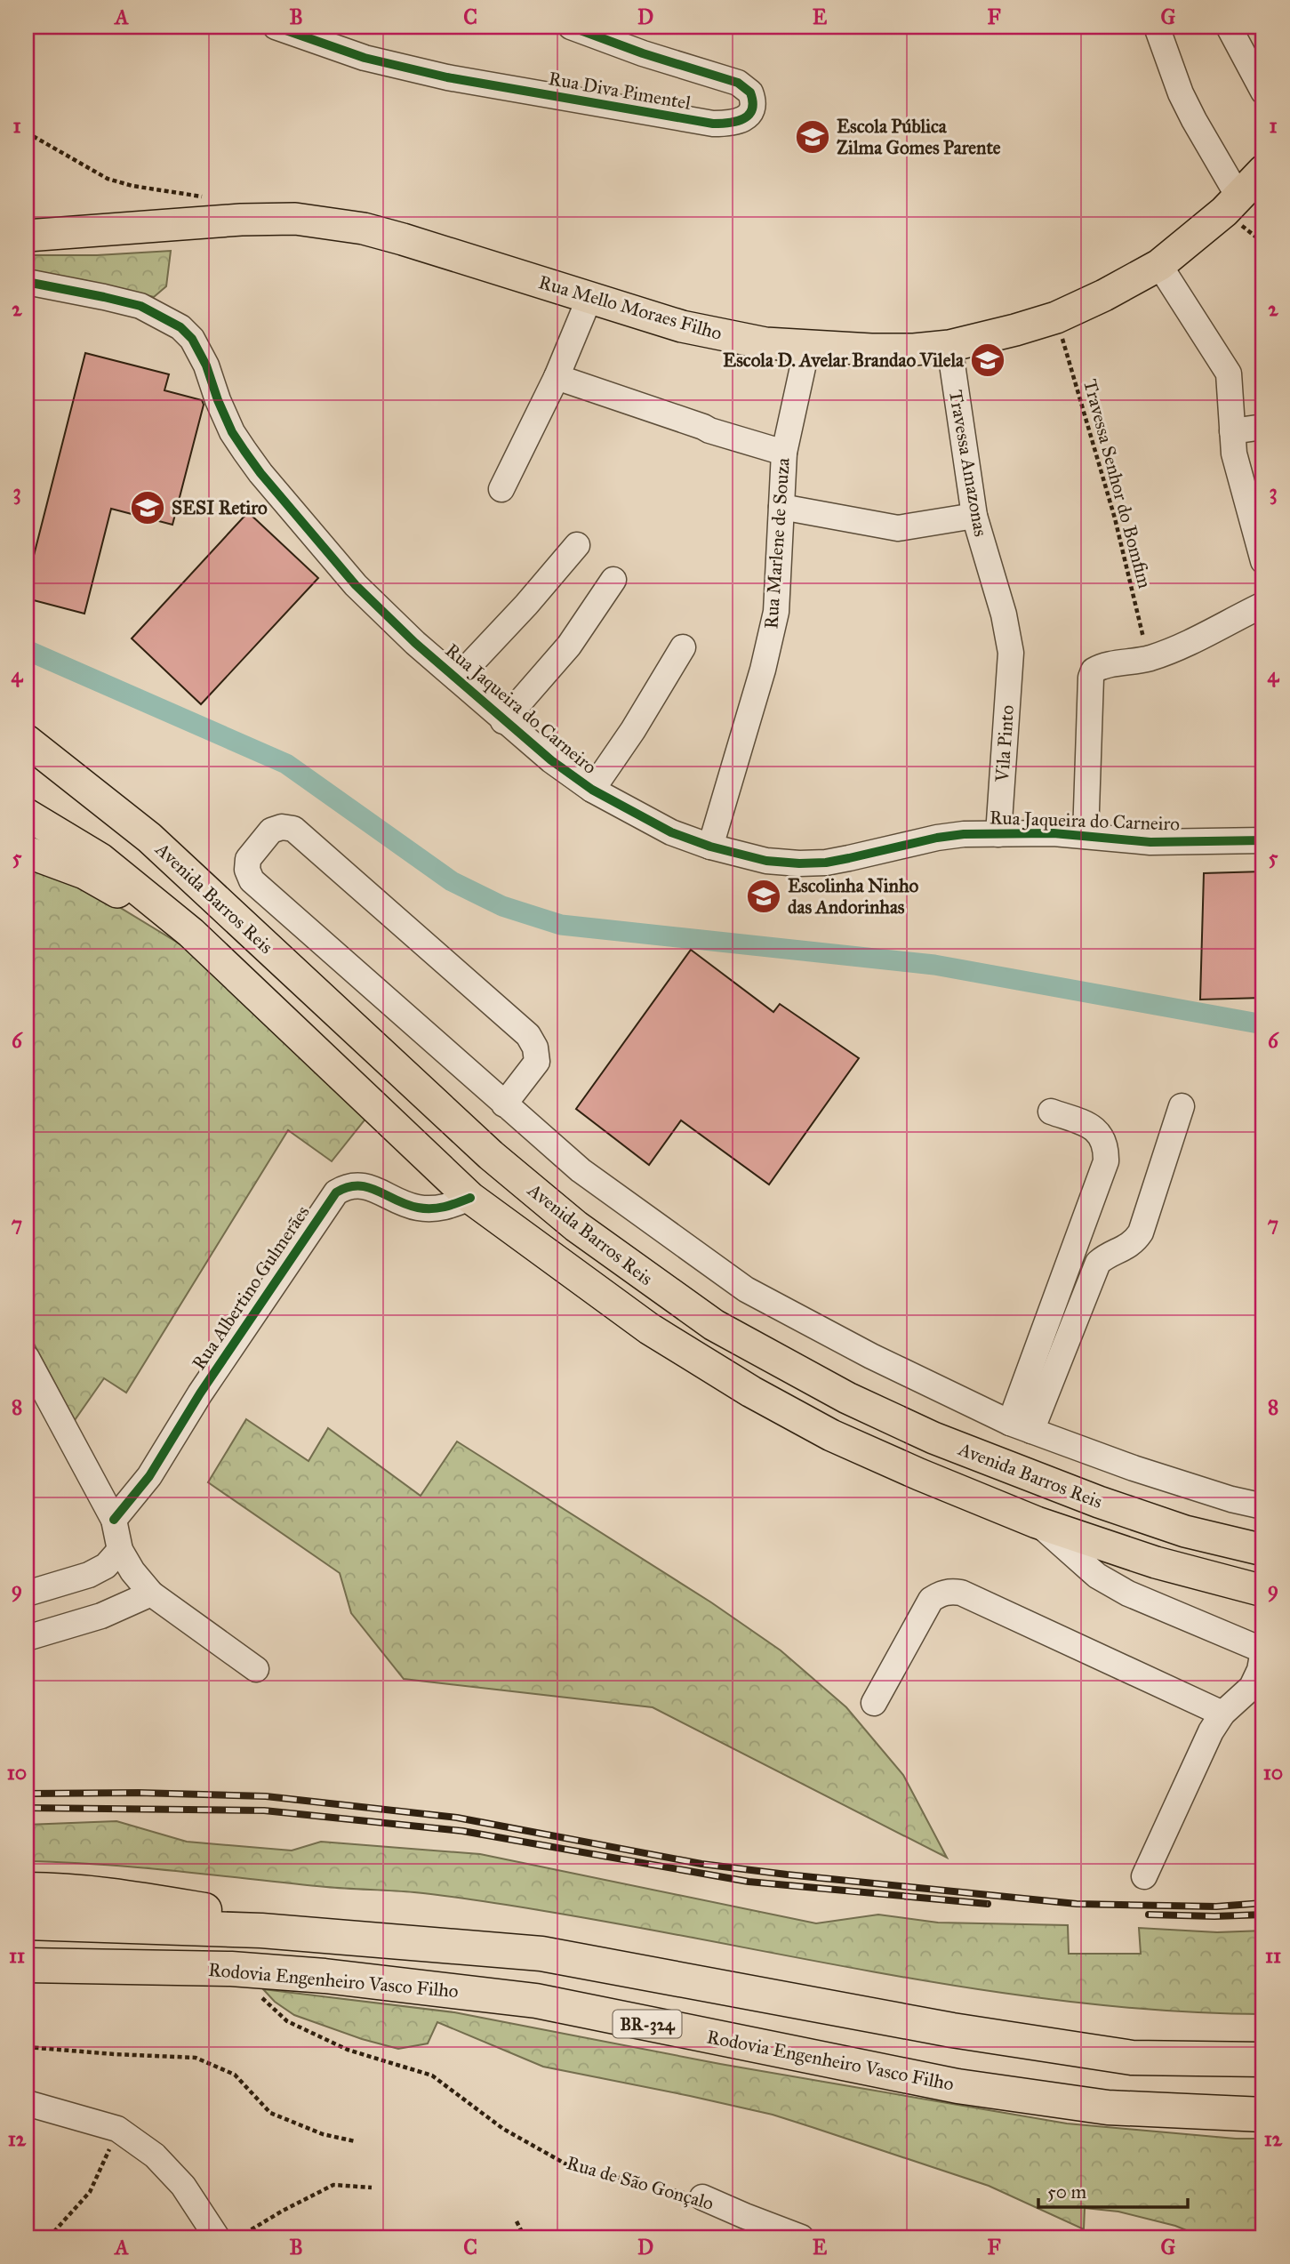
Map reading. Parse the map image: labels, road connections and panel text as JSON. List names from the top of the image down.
{
  "streets": {
    "highway": ["Rodovia Engenheiro Vasco Filho", "BR-324"],
    "main road": ["Rua Mello Moraes Filho", "Avenida Barros Reis"],
    "street": [
      "Rua Diva Pimentel",
      "Travessa Amazonas",
      "Rua Marlene de Souza",
      "Rua Jaqueira do Carneiro",
      "Vila Pinto",
      "Rua Albertino Gulmerães",
      "Rua de São Gonçalo"
    ],
    "path": ["Travessa Senhor do Bomfim"]
  },
  "crossings": [
    ["Rua Mello Moraes Filho", "Travessa Amazonas"],
    ["Rua Mello Moraes Filho", "Travessa Senhor do Bomfim"],
    ["Rua Mello Moraes Filho", "Rua Marlene de Souza"],
    ["Travessa Amazonas", "Vila Pinto"],
    ["Rua Marlene de Souza", "Rua Jaqueira do Carneiro"],
    ["Rua Jaqueira do Carneiro", "Vila Pinto"],
    ["Avenida Barros Reis", "Rua Albertino Gulmerães"],
    ["Rodovia Engenheiro Vasco Filho", "Rua de São Gonçalo"]
  ],
  "places": {
    "school or university": [
      "Escola Pública Zilma Gomes Parente",
      "Escola D. Avelar Brandao Vilela",
      "SESI Retiro",
      "Escolinha Ninho das Andorinhas"
    ]
  },
  "scale_bar": "50 m",
  "grid": {
    "columns": [
      "A",
      "B",
      "C",
      "D",
      "E",
      "F",
      "G"
    ],
    "rows": [
      "1",
      "2",
      "3",
      "4",
      "5",
      "6",
      "7",
      "8",
      "9",
      "10",
      "11",
      "12"
    ]
  }
}
